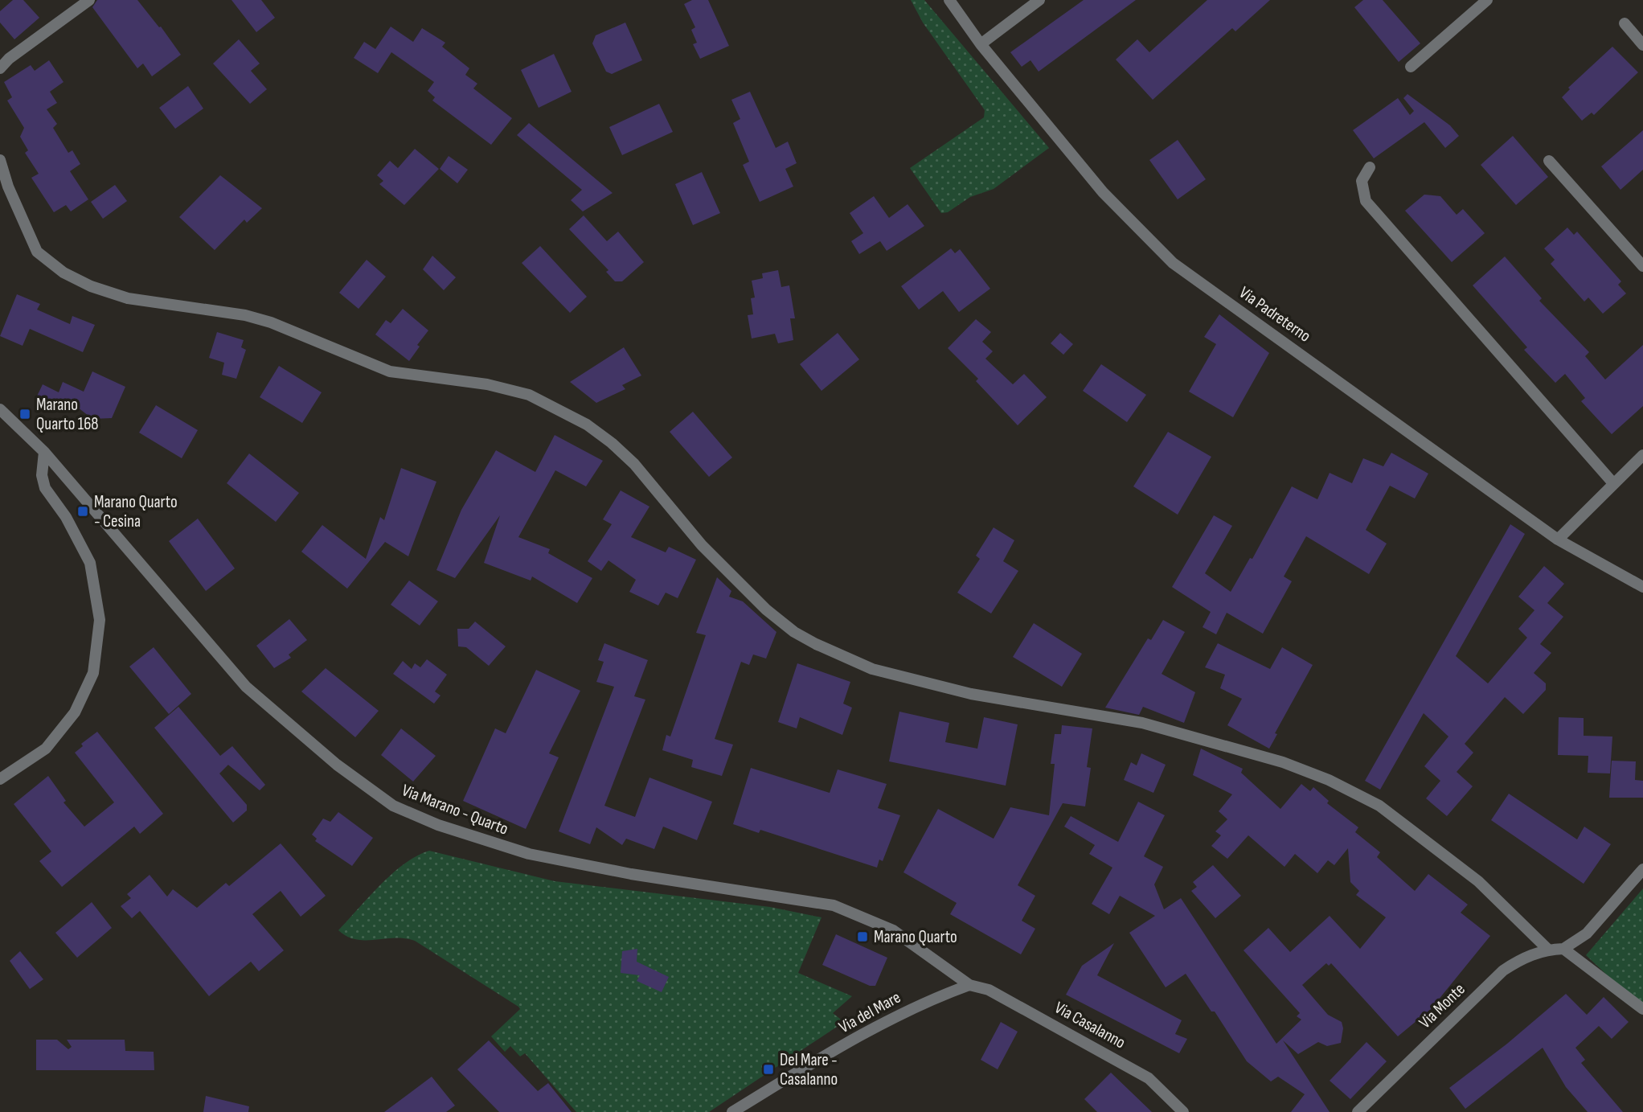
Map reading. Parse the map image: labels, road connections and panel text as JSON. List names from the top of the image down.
{
  "streets": {
    "street": [
      "Via Padreterno",
      "Via Marano - Quarto",
      "Via Monte",
      "Via del Mare",
      "Via Casalanno"
    ]
  },
  "crossings": [
    ["Via Marano - Quarto", "Via del Mare"],
    ["Via Marano - Quarto", "Via Casalanno"],
    ["Via del Mare", "Via Casalanno"]
  ],
  "places": {
    "transit": [
      "Marano Quarto 168",
      "Marano Quarto - Cesina",
      "Marano Quarto",
      "Del Mare - Casalanno"
    ]
  }
}
